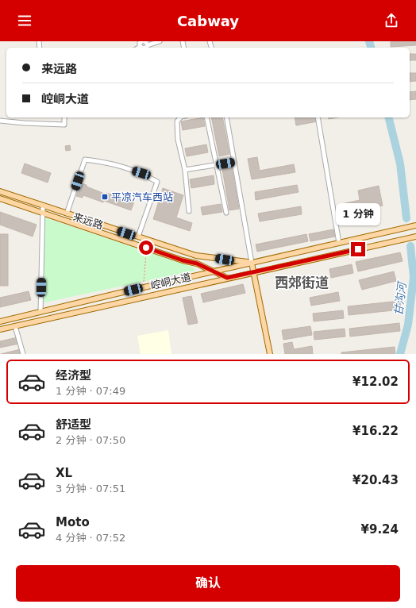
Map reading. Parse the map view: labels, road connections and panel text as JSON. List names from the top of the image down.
{
  "streets": {
    "main road": ["来远路", "崆峒大道"]
  },
  "crossings": [
    ["来远路", "崆峒大道"]
  ],
  "districts": ["西郊街道"],
  "water": ["甘沟河"],
  "places": {
    "transit": ["平凉汽车西站"]
  },
  "page": {
    "header": "Cabway",
    "banner": ["来远路", "崆峒大道"],
    "bubble": "1 分钟",
    "list": [
      {
        "name": "经济型",
        "note": "1 分钟 · 07:49",
        "value": "¥12.02"
      },
      {
        "name": "舒适型",
        "note": "2 分钟 · 07:50",
        "value": "¥16.22"
      },
      {
        "name": "XL",
        "note": "3 分钟 · 07:51",
        "value": "¥20.43"
      },
      {
        "name": "Moto",
        "note": "4 分钟 · 07:52",
        "value": "¥9.24"
      }
    ],
    "buttons": "确认"
  }
}
